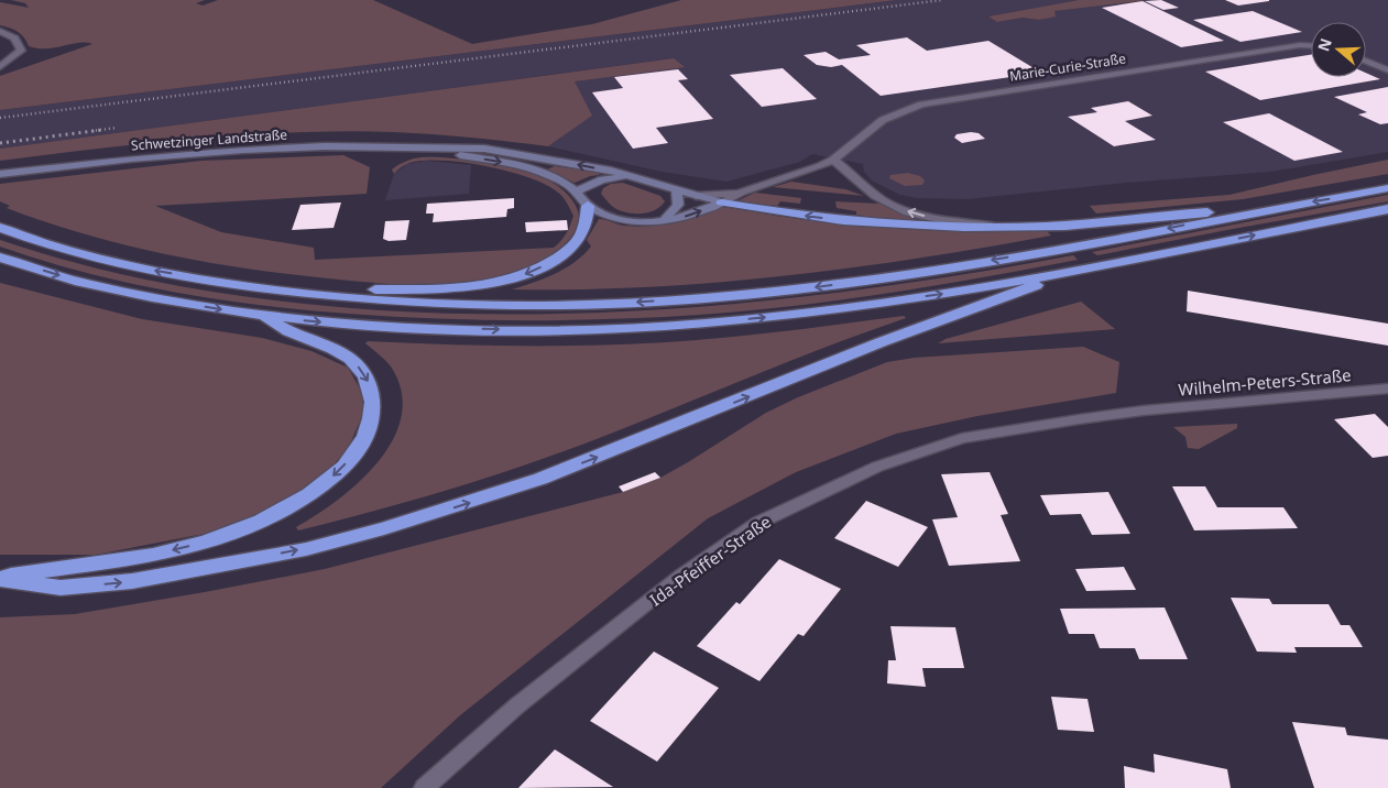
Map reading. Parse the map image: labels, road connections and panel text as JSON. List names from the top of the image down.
{
  "streets": {
    "main road": ["Schwetzinger Landstraße"],
    "street": ["Marie-Curie-Straße", "Wilhelm-Peters-Straße", "Ida-Pfeiffer-Straße"]
  },
  "crossings": [
    ["Marie-Curie-Straße", "Schwetzinger Landstraße"],
    ["Wilhelm-Peters-Straße", "Ida-Pfeiffer-Straße"]
  ],
  "north": "left"
}
